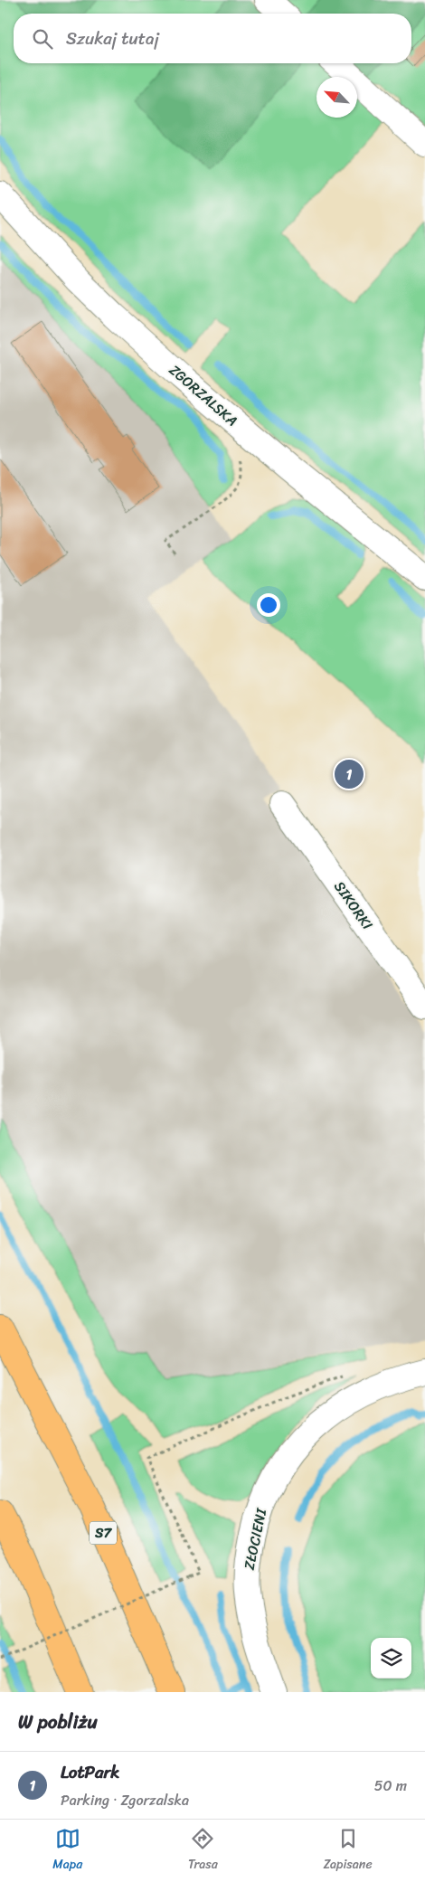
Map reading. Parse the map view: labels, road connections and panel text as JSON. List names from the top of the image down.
{
  "streets": {
    "highway": ["S7"],
    "street": ["ZGORZALSKA", "SIKORKI", "ZŁOCIENI"]
  },
  "north": "top left",
  "page": {
    "search": "Szukaj tutaj",
    "pins": "1",
    "heading": "W pobliżu",
    "list": [
      {
        "mark": "1",
        "name": "LotPark",
        "note": "Parking · Zgorzalska",
        "value": "50 m"
      }
    ],
    "nav": ["Mapa", "Trasa", "Zapisane"]
  }
}
